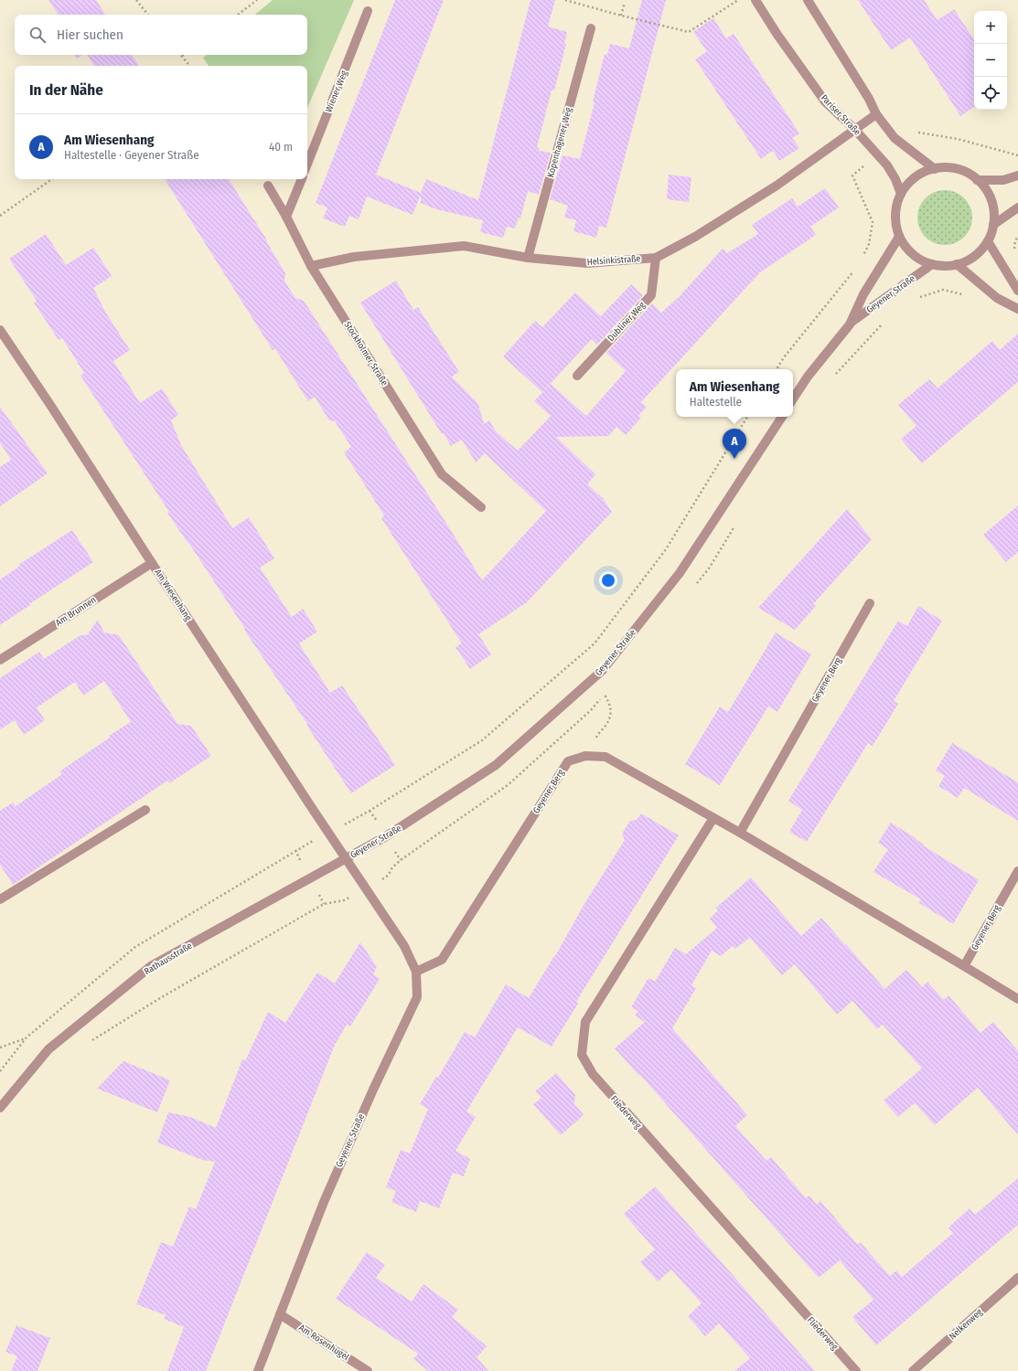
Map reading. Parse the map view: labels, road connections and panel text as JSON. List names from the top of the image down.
{
  "streets": {
    "street": [
      "Wiener Weg",
      "Pariser Straße",
      "Kopenhagener Weg",
      "Helsinkistraße",
      "Geyener Straße",
      "Dubliner Weg",
      "Stockholmer Straße",
      "Am Wiesenhang",
      "Am Brunnen",
      "Geyener Berg",
      "Rathausstraße",
      "Fliederweg",
      "Nelkenweg",
      "Am Rosenhügel"
    ]
  },
  "crossings": [
    ["Pariser Straße", "Helsinkistraße"],
    ["Pariser Straße", "Geyener Straße"],
    ["Kopenhagener Weg", "Helsinkistraße"],
    ["Helsinkistraße", "Dubliner Weg"],
    ["Helsinkistraße", "Stockholmer Straße"],
    ["Geyener Straße", "Am Wiesenhang"],
    ["Geyener Straße", "Geyener Berg"],
    ["Geyener Straße", "Rathausstraße"],
    ["Geyener Straße", "Am Rosenhügel"],
    ["Am Wiesenhang", "Am Brunnen"],
    ["Am Wiesenhang", "Rathausstraße"],
    ["Geyener Berg", "Fliederweg"]
  ],
  "page": {
    "map_buttons": ["+", "−"],
    "search": "Hier suchen",
    "heading": "In der Nähe",
    "list": [
      {
        "mark": "A",
        "name": "Am Wiesenhang",
        "note": "Haltestelle · Geyener Straße",
        "value": "40 m"
      }
    ],
    "popup": ["Am Wiesenhang", "Haltestelle"],
    "pins": "A"
  }
}
